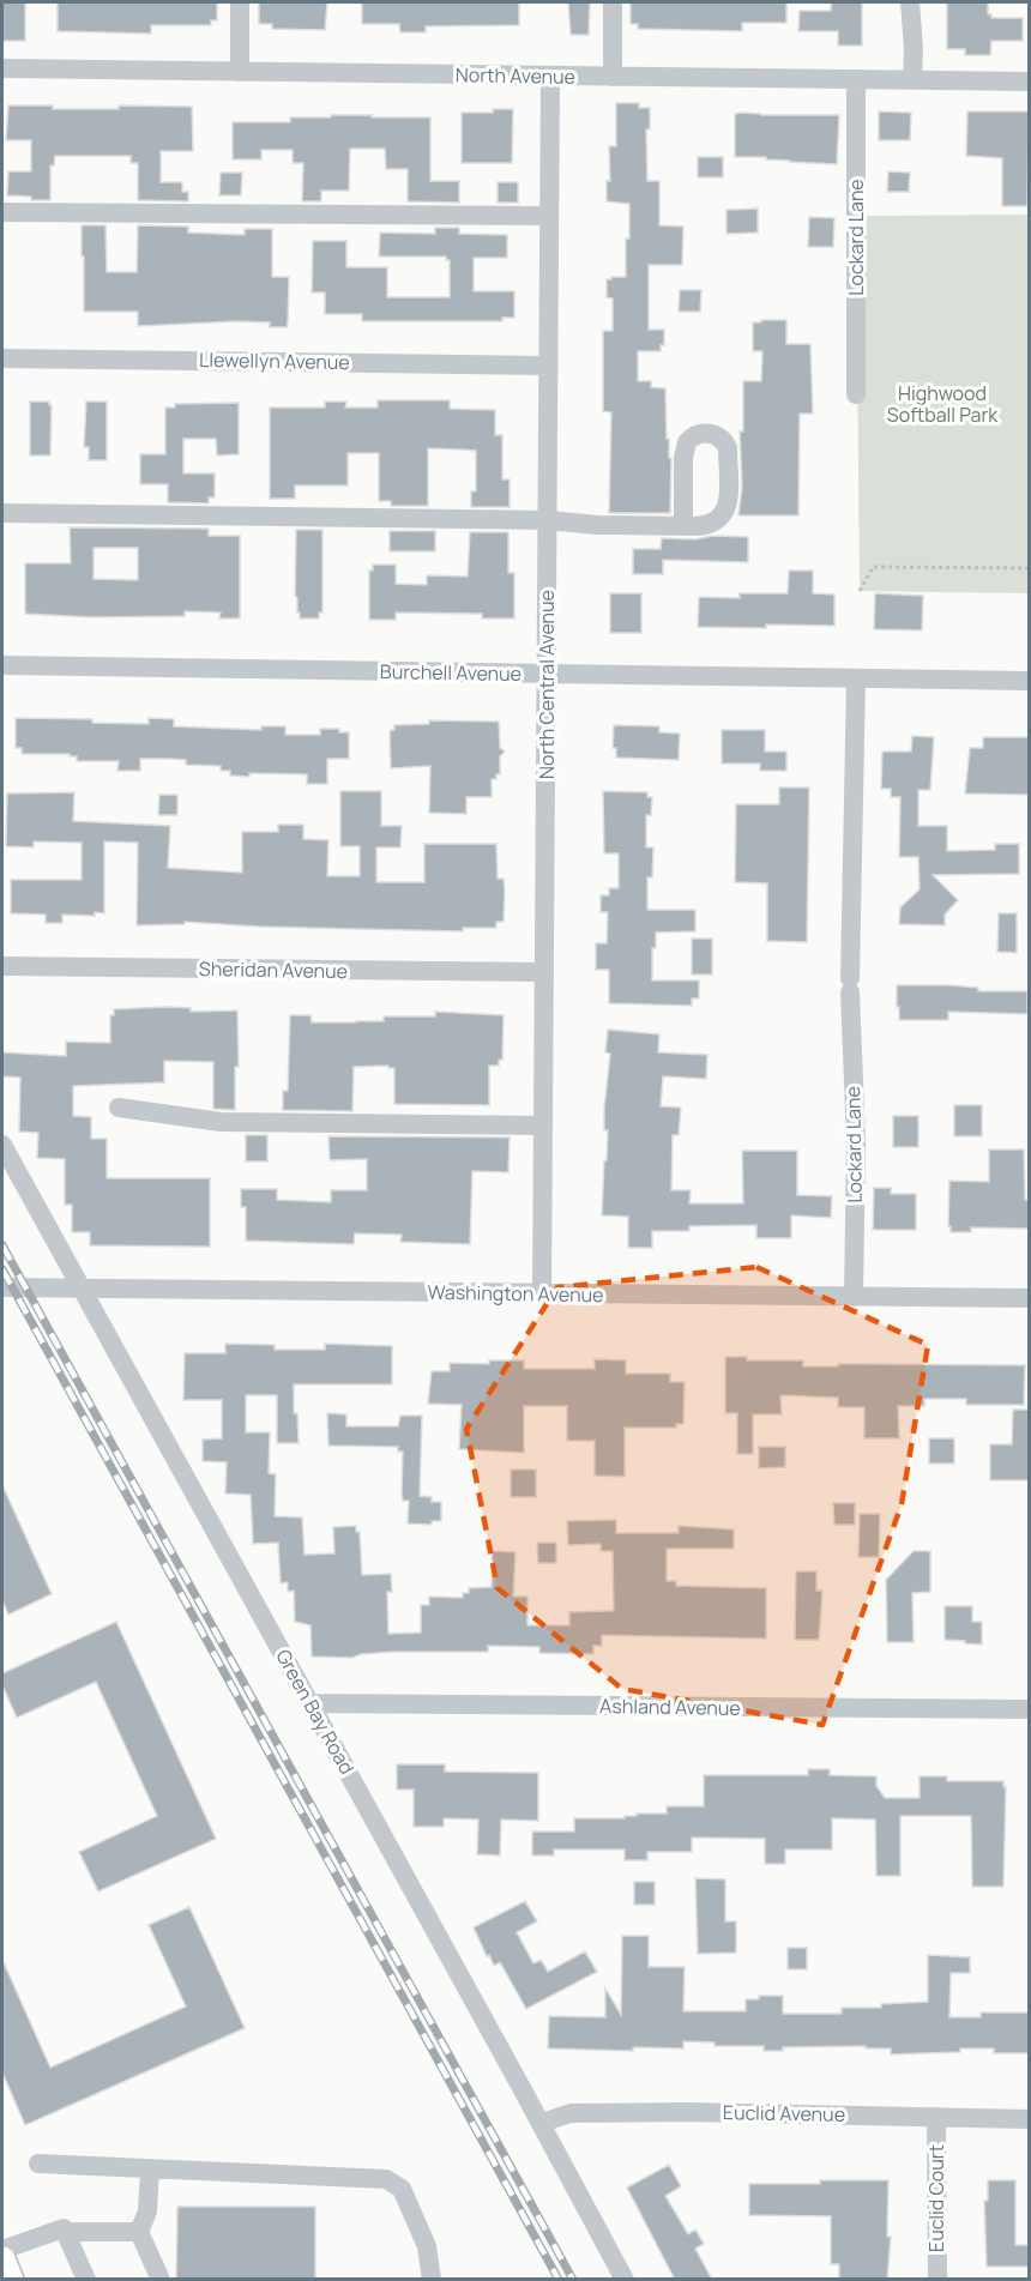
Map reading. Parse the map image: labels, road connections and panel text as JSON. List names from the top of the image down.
{
  "streets": {
    "street": [
      "North Avenue",
      "Lockard Lane",
      "Llewellyn Avenue",
      "Burchell Avenue",
      "North Central Avenue",
      "Sheridan Avenue",
      "Washington Avenue",
      "Ashland Avenue",
      "Green Bay Road",
      "Euclid Avenue",
      "Euclid Court"
    ]
  },
  "crossings": [
    ["North Avenue", "Lockard Lane"],
    ["North Avenue", "North Central Avenue"],
    ["Lockard Lane", "Burchell Avenue"],
    ["Lockard Lane", "Washington Avenue"],
    ["Llewellyn Avenue", "North Central Avenue"],
    ["Burchell Avenue", "North Central Avenue"],
    ["North Central Avenue", "Sheridan Avenue"],
    ["North Central Avenue", "Washington Avenue"],
    ["Washington Avenue", "Green Bay Road"],
    ["Ashland Avenue", "Green Bay Road"],
    ["Green Bay Road", "Euclid Avenue"],
    ["Euclid Avenue", "Euclid Court"]
  ],
  "parks": ["Highwood Softball Park"]
}
